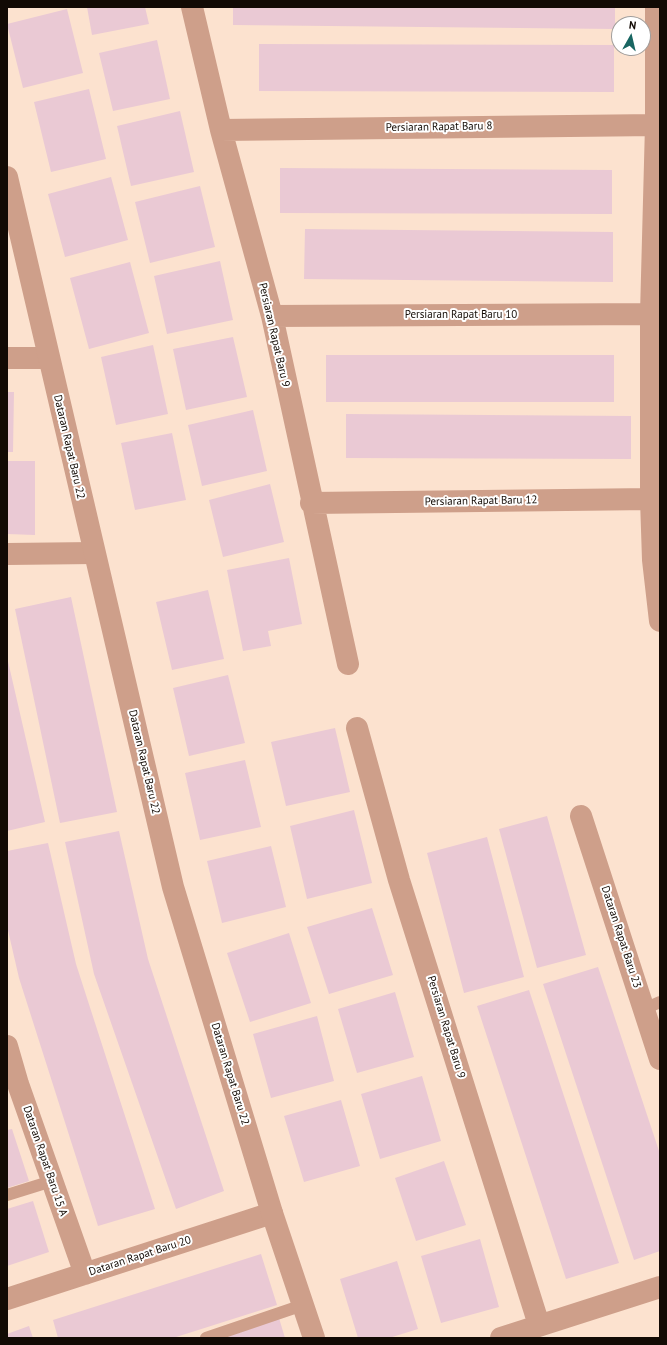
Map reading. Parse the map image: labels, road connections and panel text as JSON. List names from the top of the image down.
{
  "streets": {
    "street": [
      "Persiaran Rapat Baru 8",
      "Persiaran Rapat Baru 10",
      "Persiaran Rapat Baru 9",
      "Dataran Rapat Baru 22",
      "Persiaran Rapat Baru 12",
      "Dataran Rapat Baru 23",
      "Dataran Rapat Baru 15 A",
      "Dataran Rapat Baru 20"
    ]
  },
  "crossings": [
    ["Persiaran Rapat Baru 8", "Persiaran Rapat Baru 9"],
    ["Persiaran Rapat Baru 10", "Persiaran Rapat Baru 9"],
    ["Persiaran Rapat Baru 9", "Persiaran Rapat Baru 12"],
    ["Dataran Rapat Baru 22", "Dataran Rapat Baru 20"],
    ["Dataran Rapat Baru 15 A", "Dataran Rapat Baru 20"]
  ],
  "north": "top"
}
